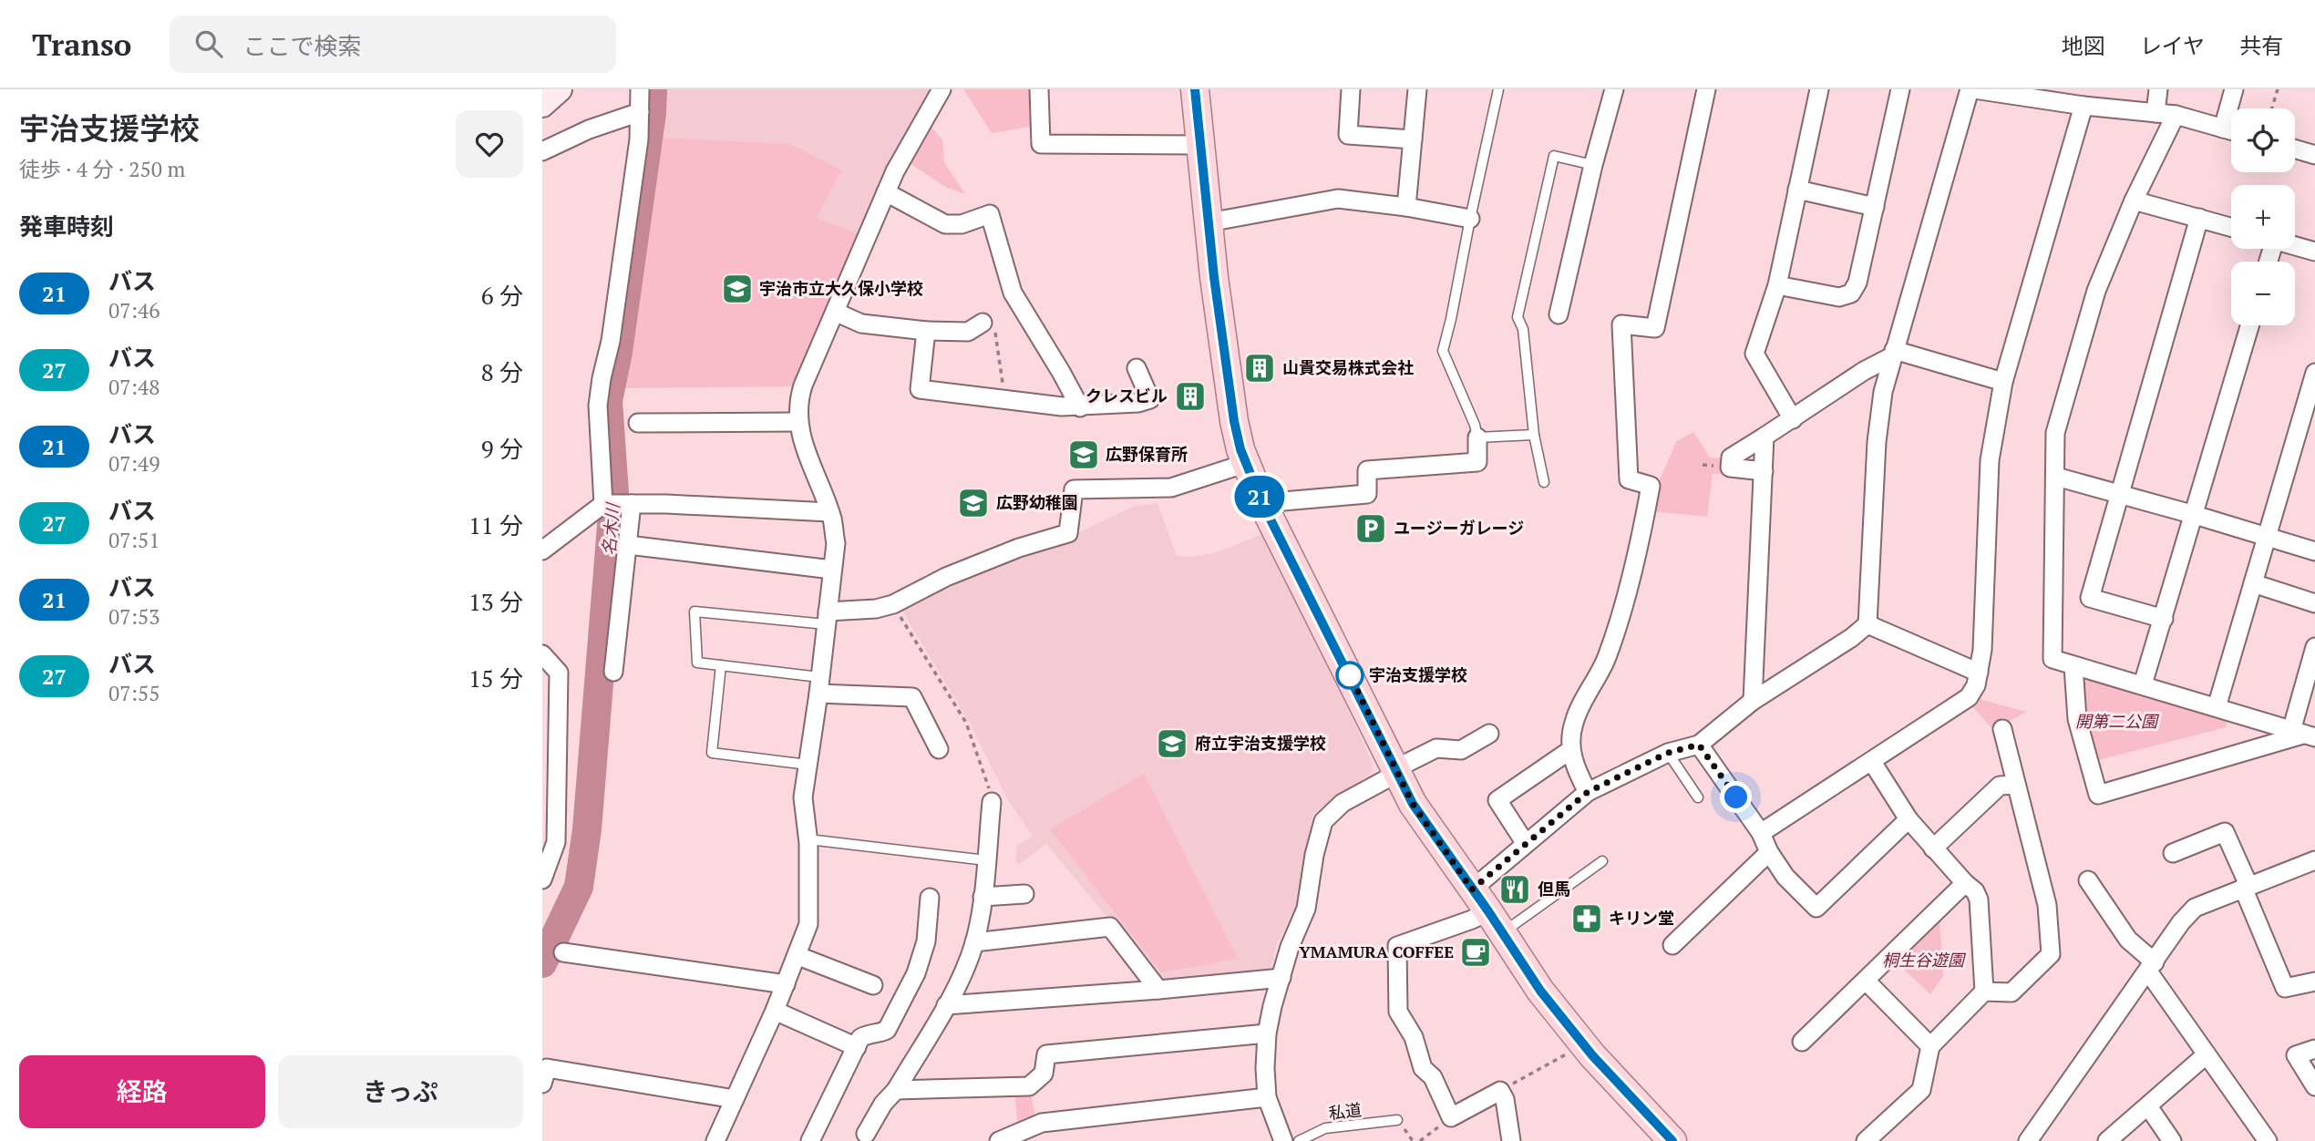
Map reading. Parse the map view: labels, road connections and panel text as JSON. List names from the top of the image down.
{
  "streets": {
    "lane": ["私道"]
  },
  "water": ["名木川"],
  "parks": ["開第二公園", "桐生谷遊園"],
  "places": {
    "school or university": [
      "宇治市立大久保小学校",
      "広野保育所",
      "広野幼稚園",
      "府立宇治支援学校"
    ],
    "building": ["山貴交易株式会社", "クレスビル"],
    "parking": ["ユージーガレージ"],
    "other": ["宇治支援学校"],
    "restaurant": ["但馬"],
    "pharmacy": ["キリン堂"],
    "cafe": ["YMAMURA COFFEE"]
  },
  "lines": ["bus line 21"],
  "page": {
    "header": "Transo",
    "search": "ここで検索",
    "nav": ["地図", "レイヤ", "共有"],
    "heading": [
      ["宇治支援学校", "徒歩 · 4 分 · 250 m"],
      "発車時刻"
    ],
    "on_map": "21",
    "map_buttons": ["+", "−"],
    "list": [
      {
        "mark": "21",
        "name": "バス",
        "note": "07:46",
        "value": "6 分"
      },
      {
        "mark": "27",
        "name": "バス",
        "note": "07:48",
        "value": "8 分"
      },
      {
        "mark": "21",
        "name": "バス",
        "note": "07:49",
        "value": "9 分"
      },
      {
        "mark": "27",
        "name": "バス",
        "note": "07:51",
        "value": "11 分"
      },
      {
        "mark": "21",
        "name": "バス",
        "note": "07:53",
        "value": "13 分"
      },
      {
        "mark": "27",
        "name": "バス",
        "note": "07:55",
        "value": "15 分"
      }
    ],
    "buttons": ["経路", "きっぷ"]
  }
}
